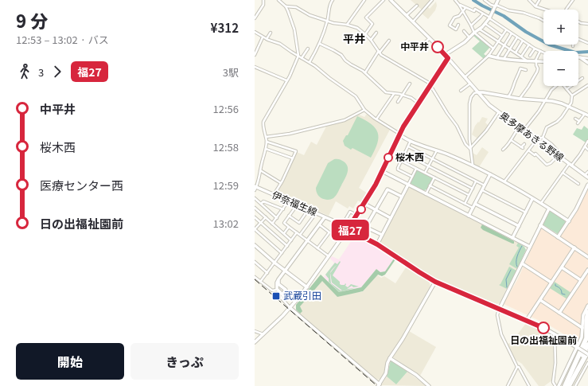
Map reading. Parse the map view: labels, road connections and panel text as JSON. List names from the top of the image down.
{
  "streets": {
    "street": ["奥多摩あきる野線", "伊奈福生線"]
  },
  "districts": ["平井"],
  "places": {
    "other": ["中平井", "桜木西", "日の出福祉園前"],
    "transit": ["武蔵引田"]
  },
  "lines": ["bus line 福27"],
  "page": {
    "heading": ["9 分", "12:53 – 13:02 · バス", "¥312"],
    "on_map": "福27",
    "map_buttons": ["+", "−"],
    "legs": ["3", "福27", "3駅"],
    "list": [
      {
        "name": "中平井",
        "value": "12:56"
      },
      {
        "name": "桜木西",
        "value": "12:58"
      },
      {
        "name": "医療センター西",
        "value": "12:59"
      },
      {
        "name": "日の出福祉園前",
        "value": "13:02"
      }
    ],
    "buttons": ["開始", "きっぷ"]
  }
}
